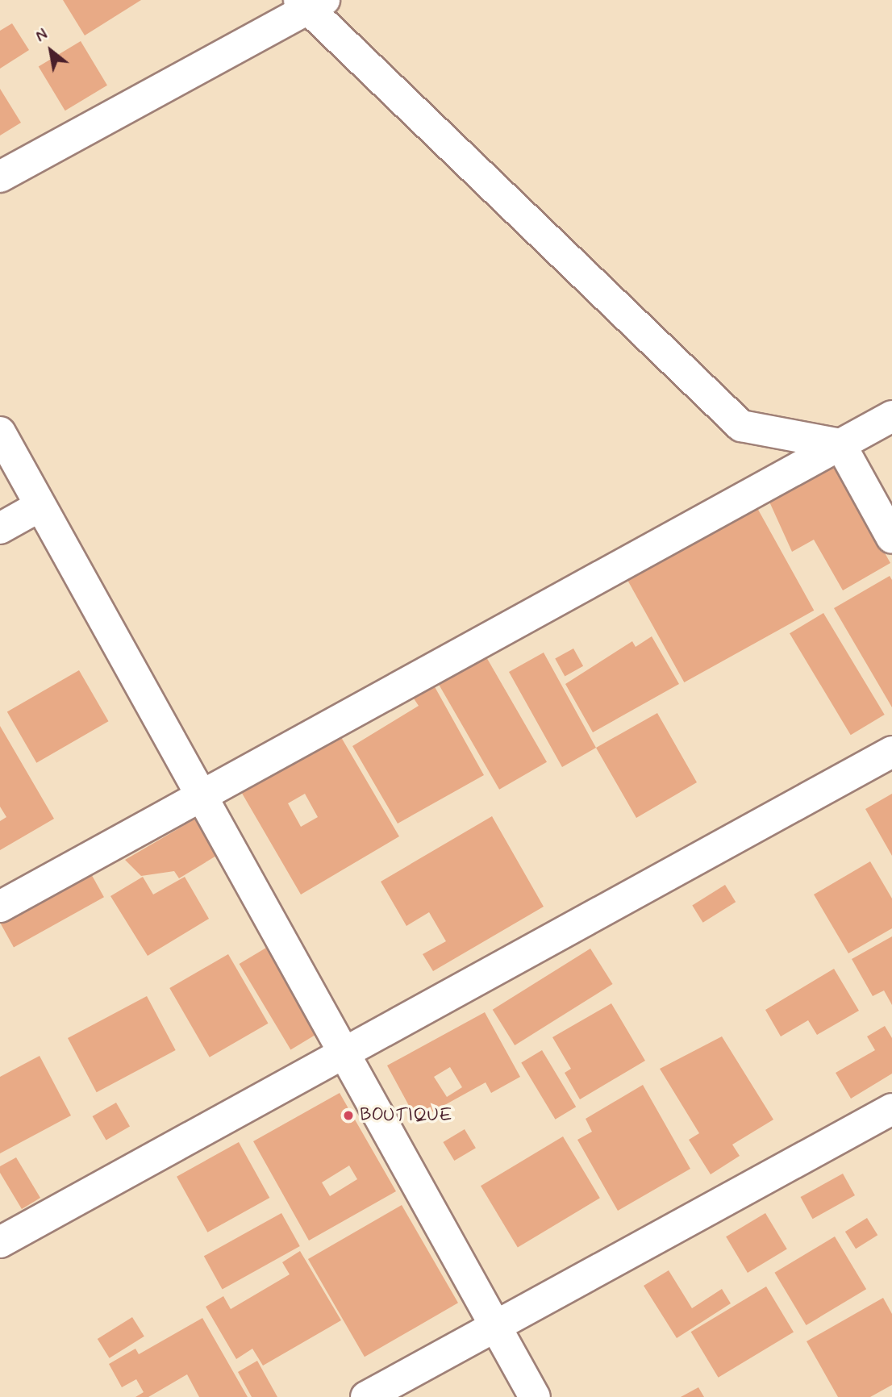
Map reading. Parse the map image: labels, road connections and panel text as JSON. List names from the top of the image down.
{
  "places": ["BOUTIQUE"],
  "north": "top left"
}
